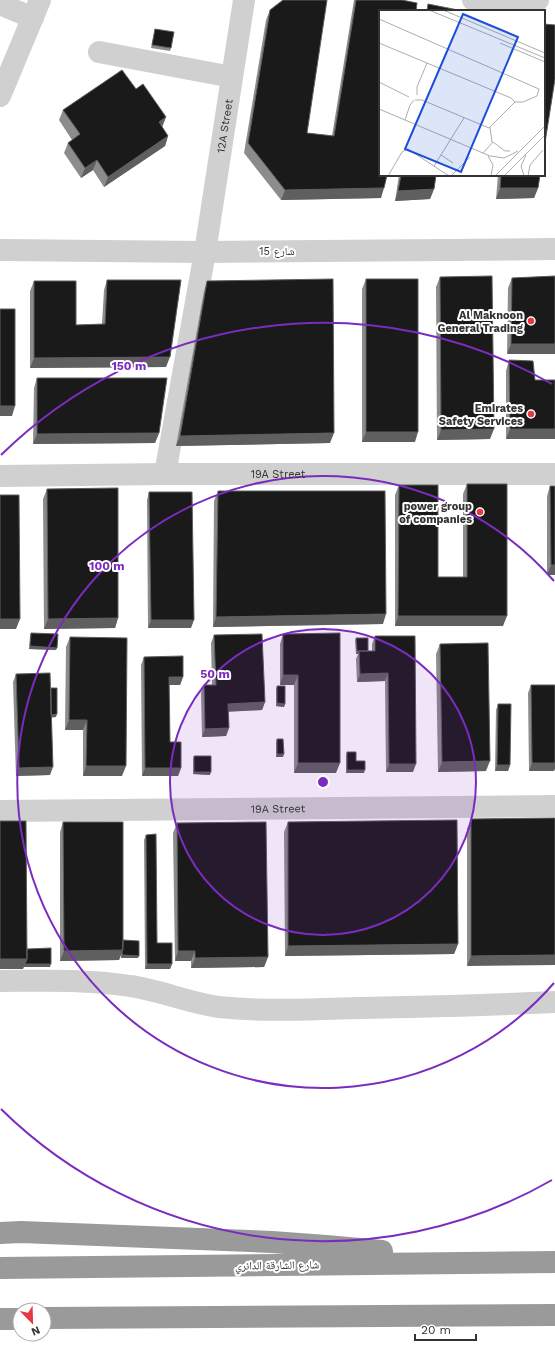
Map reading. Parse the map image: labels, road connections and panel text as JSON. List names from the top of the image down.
{
  "streets": {
    "highway": ["شارع الشارقة الدائري"],
    "street": ["12A Street", "شارع 15", "19A Street"]
  },
  "crossings": [
    ["12A Street", "شارع 15"],
    ["12A Street", "19A Street"]
  ],
  "places": ["Al Maknoon General Trading", "Emirates Safety Services", "power group of companies"],
  "scale_bar": "20 m",
  "north": "bottom right",
  "rings": ["150 m", "100 m", "50 m"]
}
